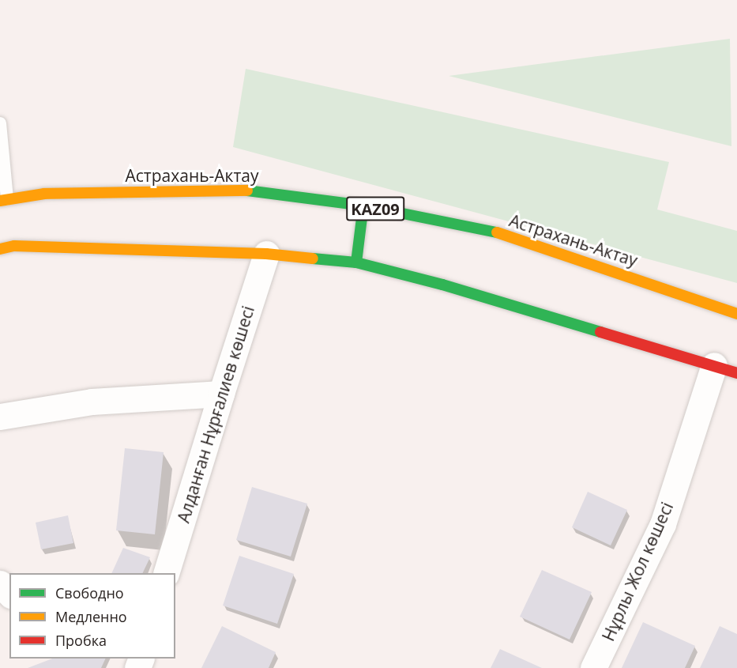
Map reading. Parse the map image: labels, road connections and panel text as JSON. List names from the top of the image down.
{
  "streets": {
    "highway": ["Астрахань-Актау", "KAZ09"],
    "street": ["Алданған Нұрғалиев көшесі", "Нұрлы Жол көшесі"]
  },
  "legend": ["Свободно", "Медленно", "Пробка"]
}
